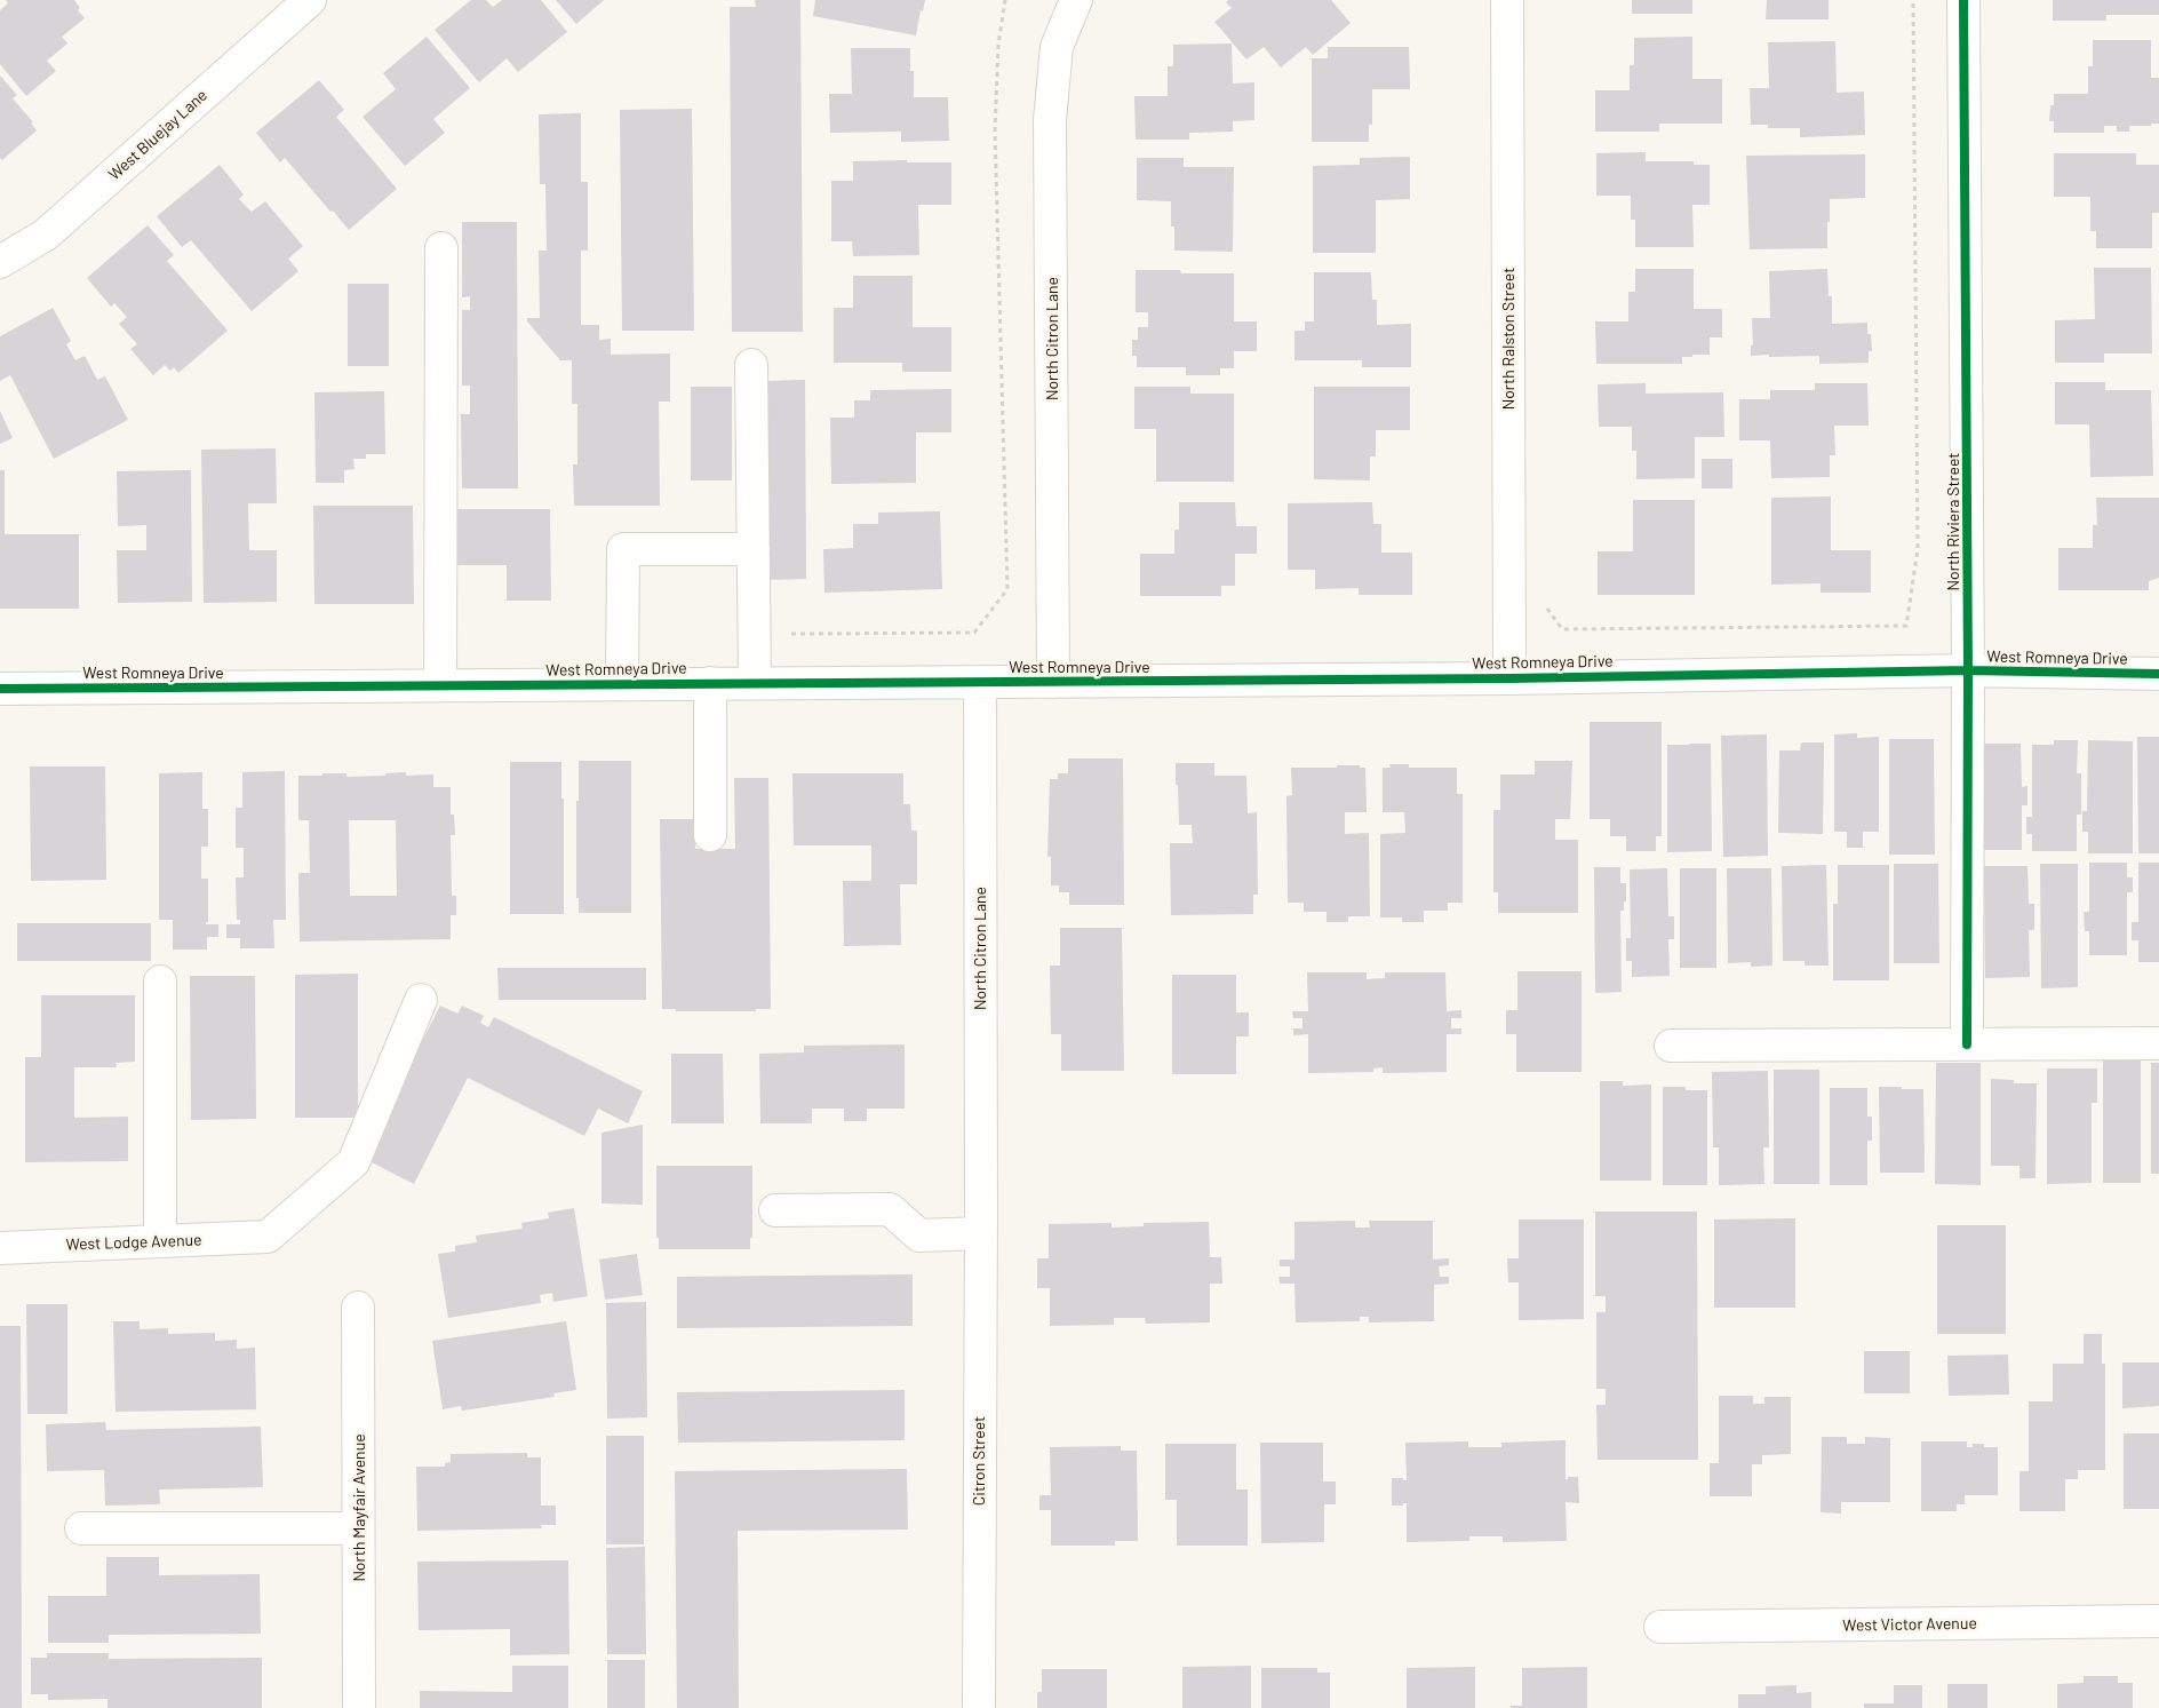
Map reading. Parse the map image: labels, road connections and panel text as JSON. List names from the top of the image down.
{
  "streets": {
    "street": [
      "West Bluejay Lane",
      "North Citron Lane",
      "North Ralston Street",
      "North Riviera Street",
      "West Romneya Drive",
      "West Lodge Avenue",
      "Citron Street",
      "North Mayfair Avenue",
      "West Victor Avenue"
    ]
  },
  "crossings": [
    ["North Citron Lane", "West Romneya Drive"],
    ["North Citron Lane", "Citron Street"],
    ["North Ralston Street", "West Romneya Drive"],
    ["North Riviera Street", "West Romneya Drive"]
  ]
}
